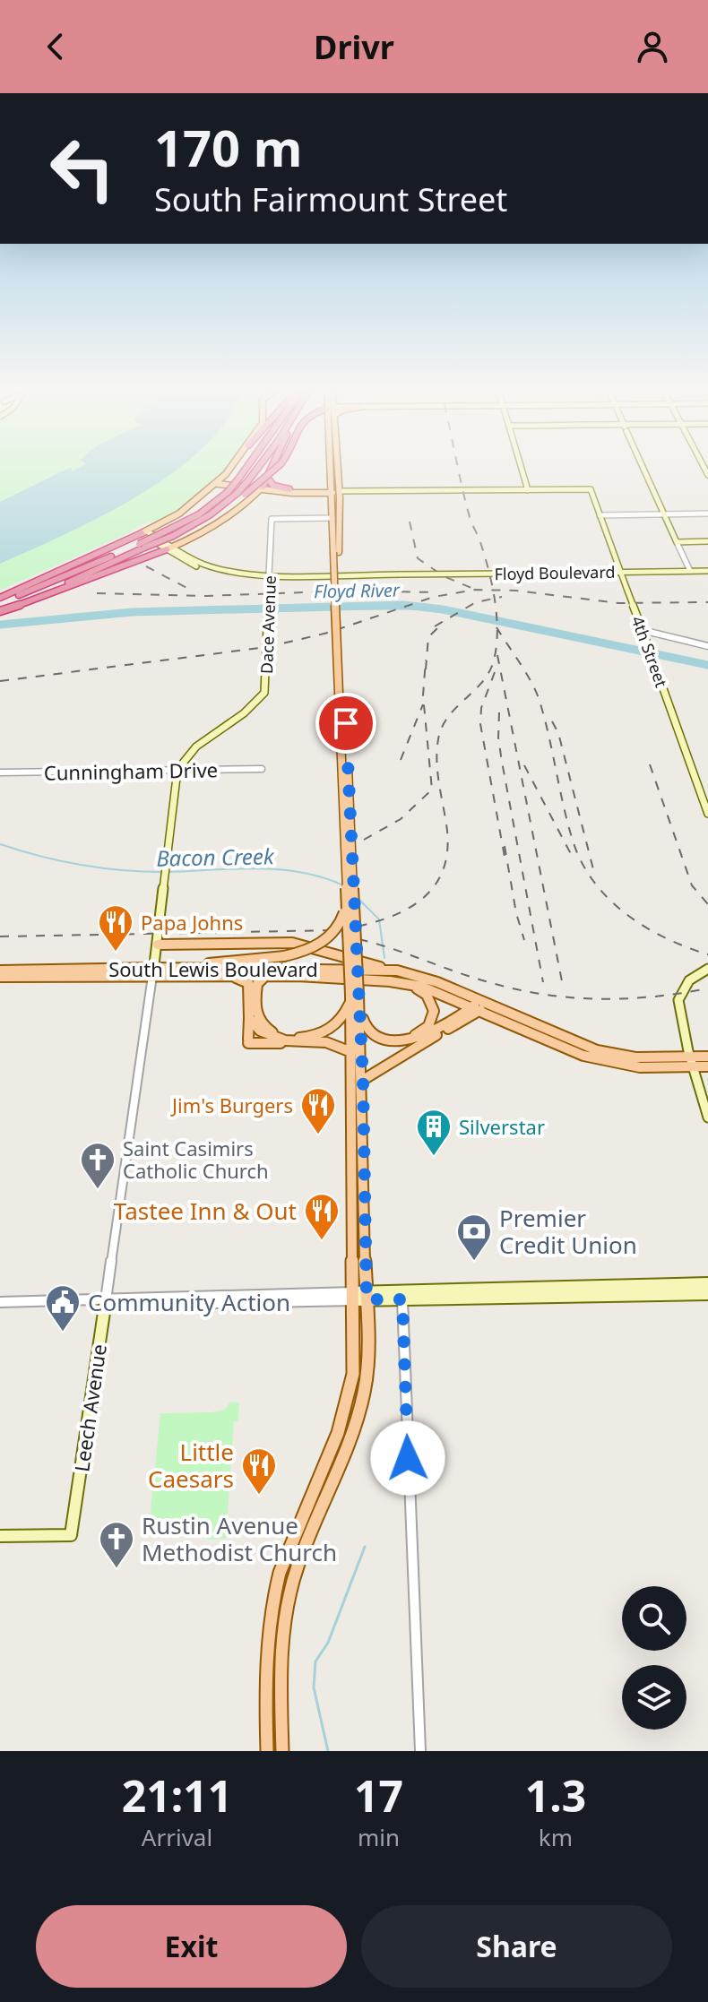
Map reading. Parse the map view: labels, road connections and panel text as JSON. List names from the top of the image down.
{
  "streets": {
    "main road": [
      "Floyd Boulevard",
      "Dace Avenue",
      "4th Street",
      "South Lewis Boulevard",
      "Leech Avenue"
    ],
    "street": ["Cunningham Drive"]
  },
  "crossings": [
    ["Floyd Boulevard", "Dace Avenue"],
    ["Floyd Boulevard", "4th Street"],
    ["Dace Avenue", "Cunningham Drive"],
    ["Dace Avenue", "Leech Avenue"],
    ["Cunningham Drive", "Leech Avenue"],
    ["South Lewis Boulevard", "Leech Avenue"]
  ],
  "water": ["Floyd River", "Bacon Creek"],
  "places": {
    "restaurant": [
      "Papa Johns",
      "Jim's Burgers",
      "Tastee Inn & Out",
      "Little Caesars"
    ],
    "building": ["Silverstar"],
    "church": ["Saint Casimirs Catholic Church", "Rustin Avenue Methodist Church"],
    "bank": ["Premier Credit Union"],
    "public building": ["Community Action"]
  },
  "page": {
    "header": "Drivr",
    "turn": ["170 m", "South Fairmount Street"],
    "eta": [
      "21:11",
      "Arrival",
      "17",
      "min",
      "1.3",
      "km"
    ],
    "buttons": ["Exit", "Share"]
  }
}
